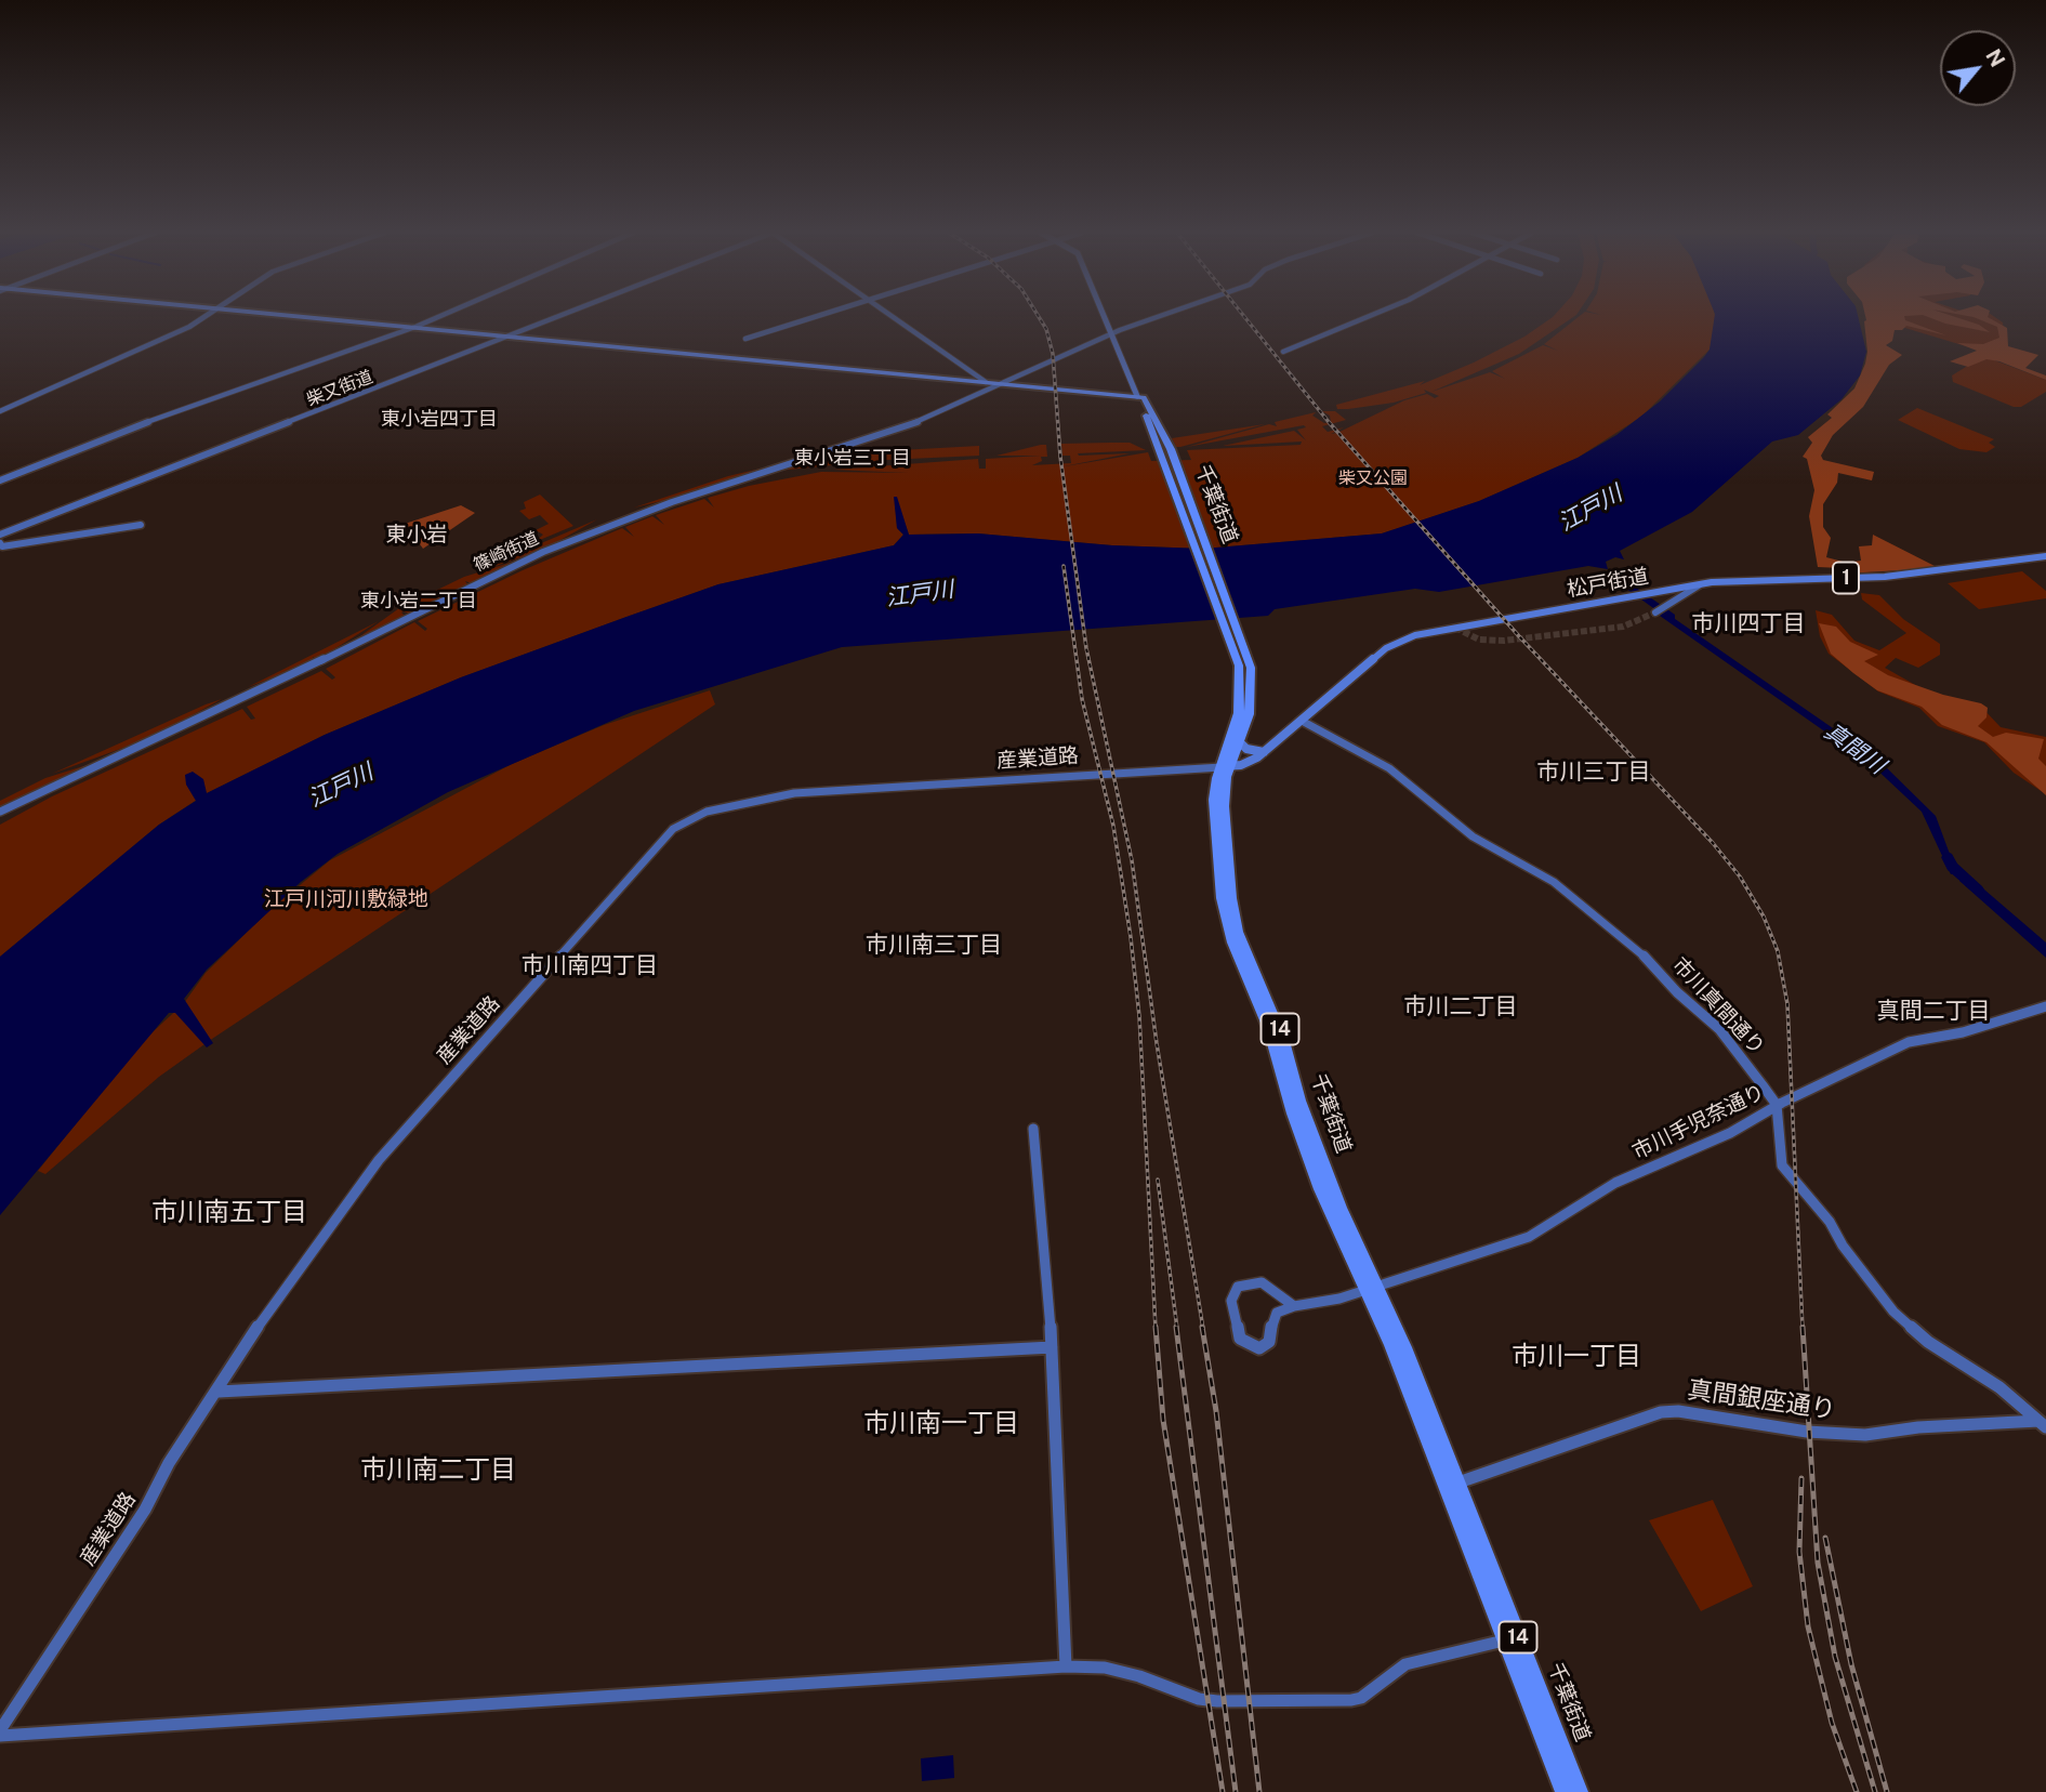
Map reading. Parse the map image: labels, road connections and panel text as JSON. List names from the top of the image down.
{
  "streets": {
    "highway": ["千葉街道", "14"],
    "main road": ["1", "松戸街道"],
    "street": [
      "柴又街道",
      "篠崎街道",
      "産業道路",
      "市川真間通り",
      "市川手児奈通り",
      "真間銀座通り"
    ]
  },
  "crossings": [
    ["千葉街道", "松戸街道"],
    ["千葉街道", "産業道路"],
    ["千葉街道", "市川手児奈通り"],
    ["千葉街道", "真間銀座通り"],
    ["松戸街道", "産業道路"],
    ["松戸街道", "市川真間通り"],
    ["市川真間通り", "市川手児奈通り"]
  ],
  "districts": [
    "東小岩四丁目",
    "東小岩三丁目",
    "東小岩",
    "東小岩二丁目",
    "市川四丁目",
    "市川三丁目",
    "市川南三丁目",
    "市川南四丁目",
    "市川二丁目",
    "真間二丁目",
    "市川南五丁目",
    "市川一丁目",
    "市川南一丁目",
    "市川南二丁目"
  ],
  "water": ["江戸川", "真間川"],
  "parks": ["柴又公園", "江戸川河川敷緑地"],
  "north": "top right"
}
